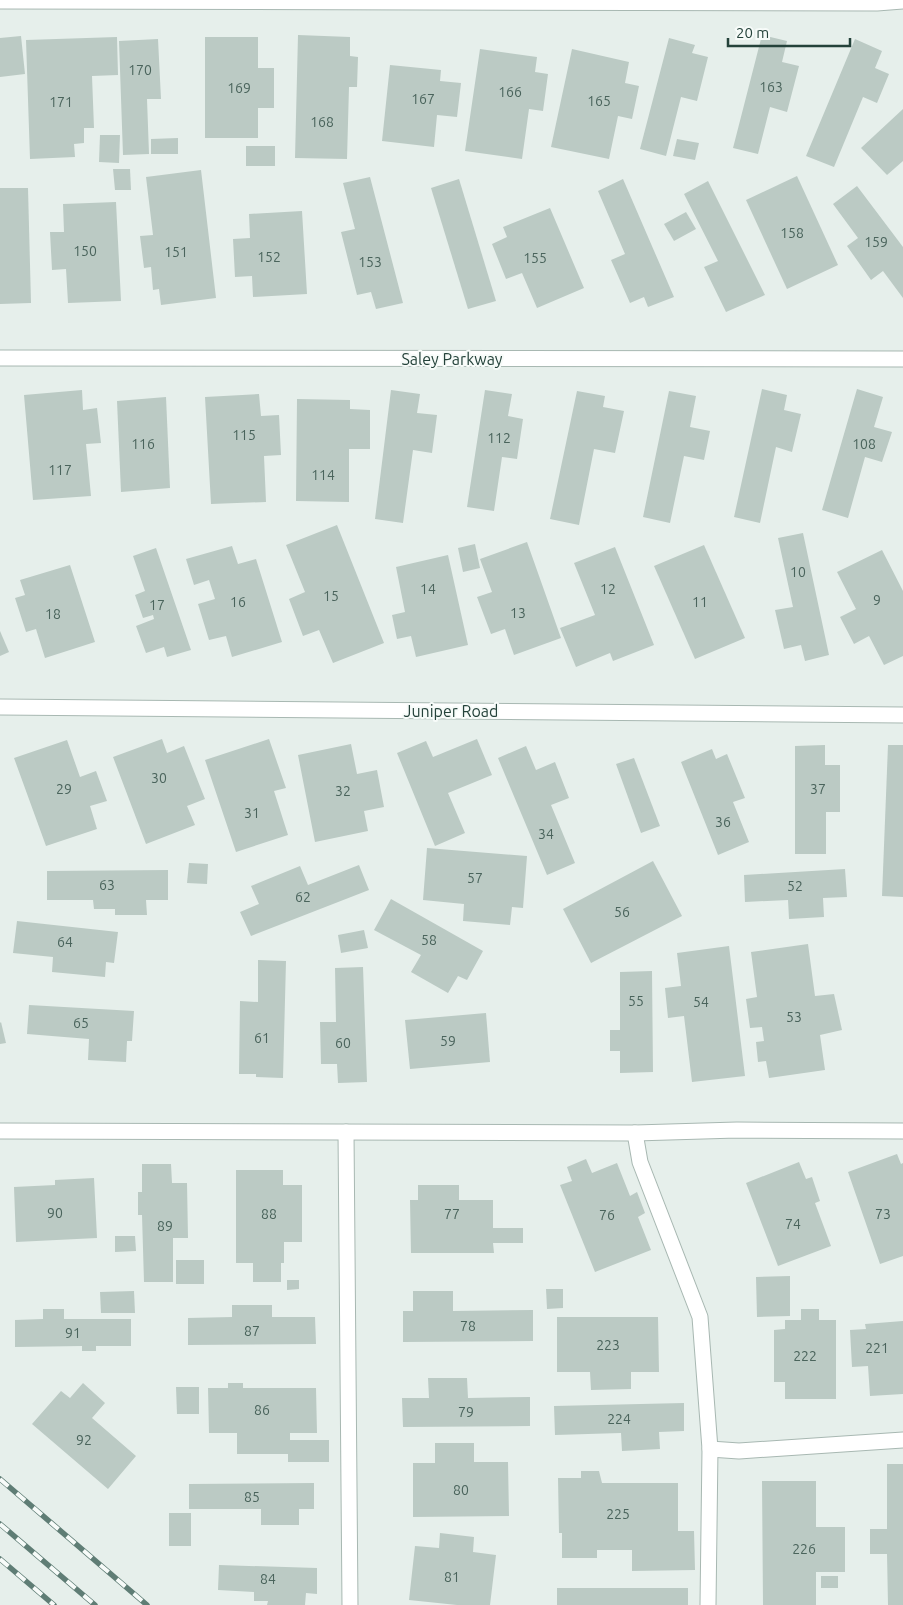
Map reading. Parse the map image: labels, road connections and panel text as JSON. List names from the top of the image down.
{
  "streets": {
    "street": ["Saley Parkway", "Juniper Road"]
  },
  "house_numbers": [
    "170",
    "163",
    "169",
    "166",
    "167",
    "165",
    "171",
    "168",
    "158",
    "159",
    "150",
    "151",
    "152",
    "155",
    "153",
    "115",
    "112",
    "116",
    "108",
    "117",
    "114",
    "10",
    "14",
    "12",
    "15",
    "9",
    "16",
    "11",
    "17",
    "13",
    "18",
    "30",
    "29",
    "37",
    "32",
    "31",
    "36",
    "34",
    "57",
    "63",
    "52",
    "62",
    "56",
    "58",
    "64",
    "55",
    "54",
    "53",
    "65",
    "61",
    "59",
    "60",
    "90",
    "88",
    "77",
    "73",
    "76",
    "74",
    "89",
    "78",
    "87",
    "91",
    "223",
    "221",
    "222",
    "86",
    "79",
    "224",
    "92",
    "80",
    "85",
    "225",
    "226",
    "81",
    "84"
  ],
  "scale_bar": "20 m"
}
